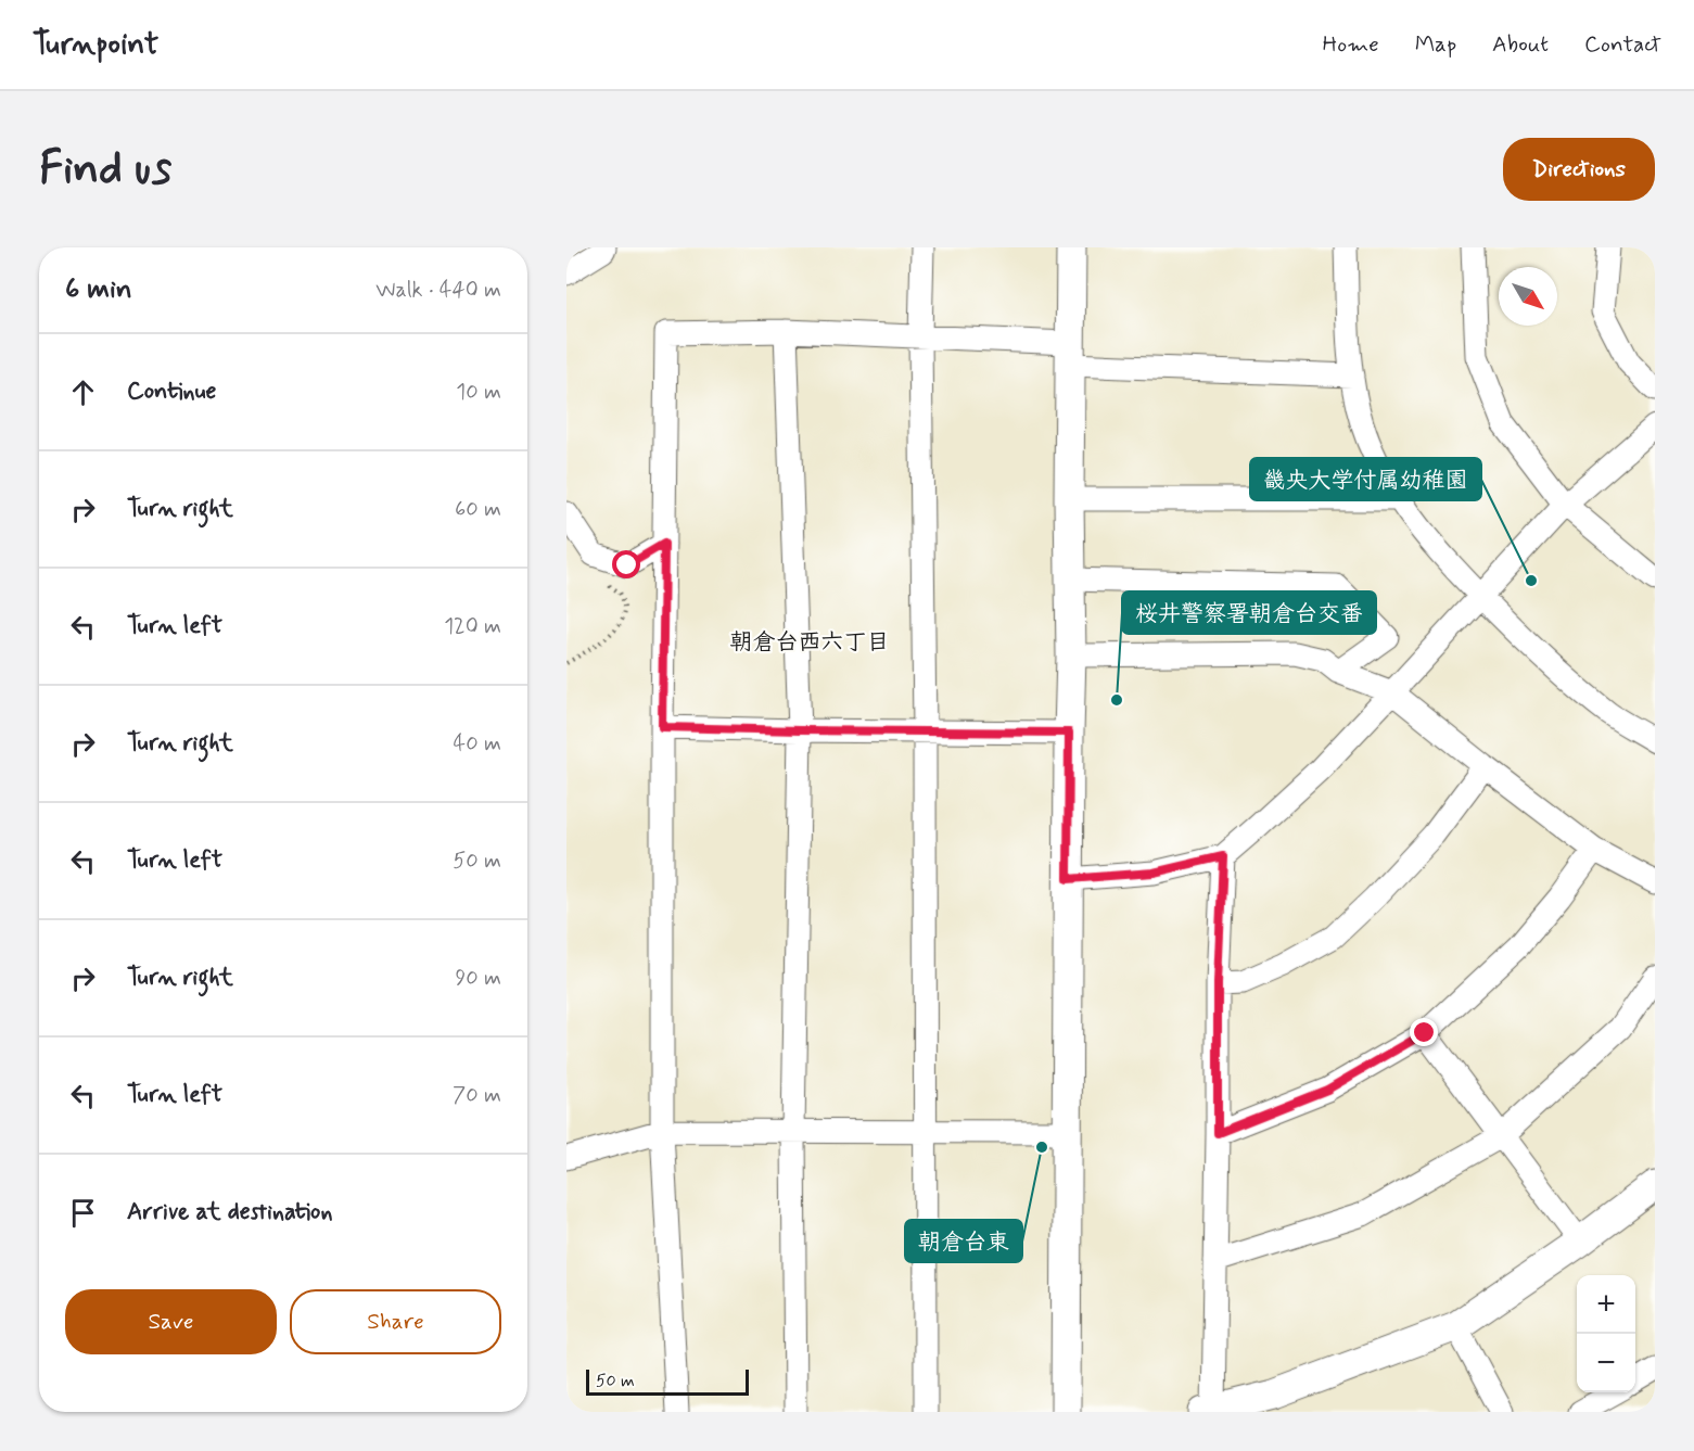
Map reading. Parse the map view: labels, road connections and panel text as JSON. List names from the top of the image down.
{
  "districts": ["朝倉台西六丁目"],
  "places": ["畿央大学付属幼稚園", "桜井警察署朝倉台交番", "朝倉台東"],
  "scale_bar": "50 m",
  "north": "bottom right",
  "page": {
    "header": "Turnpoint",
    "nav": [
      "Home",
      "Map",
      "About",
      "Contact"
    ],
    "buttons": [
      "Directions",
      ["Save", "Share"]
    ],
    "title": "Find us",
    "heading": ["6 min", "Walk · 440 m"],
    "list": [
      ["Continue", "10 m"],
      ["Turn right", "60 m"],
      ["Turn left", "120 m"],
      ["Turn right", "40 m"],
      ["Turn left", "50 m"],
      ["Turn right", "90 m"],
      ["Turn left", "70 m"],
      "Arrive at destination"
    ],
    "map_buttons": ["+", "−"],
    "scale": "50 m"
  }
}
